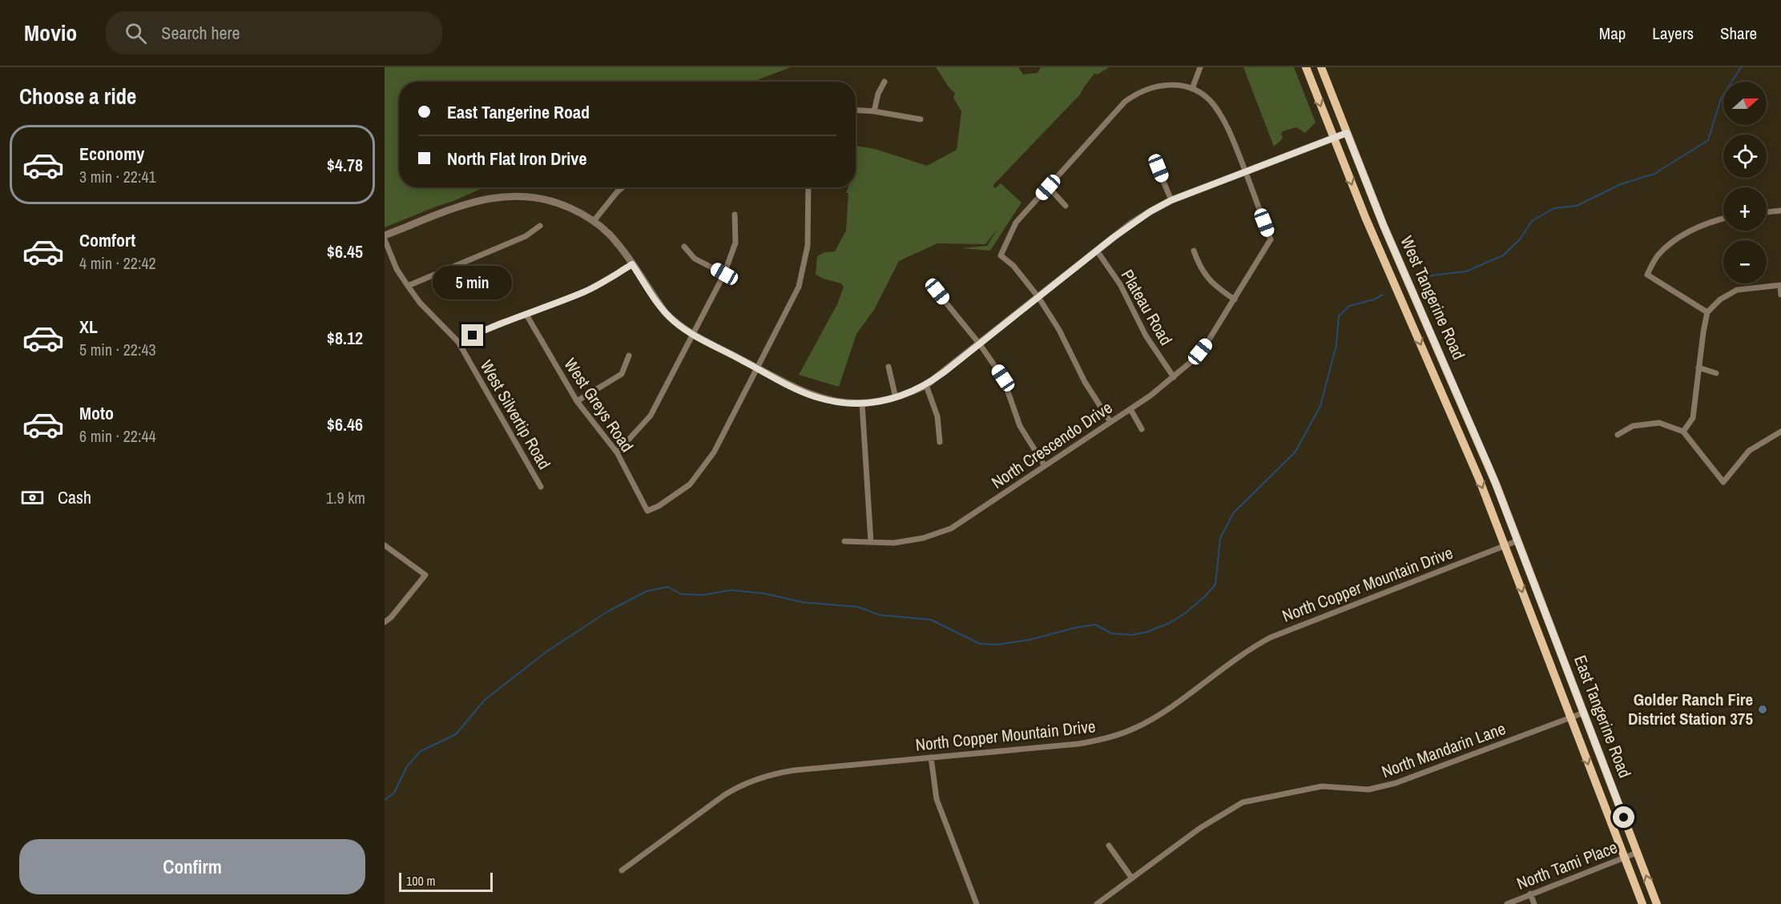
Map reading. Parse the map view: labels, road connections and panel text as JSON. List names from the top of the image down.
{
  "streets": {
    "main road": ["West Tangerine Road", "East Tangerine Road"],
    "street": [
      "Plateau Road",
      "West Greys Road",
      "West Silvertip Road",
      "North Crescendo Drive",
      "North Copper Mountain Drive",
      "North Mandarin Lane",
      "North Tami Place"
    ]
  },
  "crossings": [
    ["West Tangerine Road", "North Copper Mountain Drive"],
    ["West Tangerine Road", "East Tangerine Road"],
    ["Plateau Road", "North Crescendo Drive"],
    ["North Copper Mountain Drive", "East Tangerine Road"],
    ["East Tangerine Road", "North Mandarin Lane"],
    ["East Tangerine Road", "North Tami Place"]
  ],
  "places": ["Golder Ranch Fire District Station 375"],
  "scale_bar": "100 m",
  "north": "right",
  "page": {
    "header": "Movio",
    "search": "Search here",
    "nav": ["Map", "Layers", "Share"],
    "heading": "Choose a ride",
    "map_buttons": ["+", "−"],
    "banner": ["East Tangerine Road", "North Flat Iron Drive"],
    "list": [
      {
        "name": "Economy",
        "note": "3 min · 22:41",
        "value": "$4.78"
      },
      {
        "name": "Comfort",
        "note": "4 min · 22:42",
        "value": "$6.45"
      },
      {
        "name": "XL",
        "note": "5 min · 22:43",
        "value": "$8.12"
      },
      {
        "name": "Moto",
        "note": "6 min · 22:44",
        "value": "$6.46"
      }
    ],
    "bubble": "5 min",
    "pay": ["Cash", "1.9 km"],
    "buttons": "Confirm",
    "scale": "100 m"
  }
}
